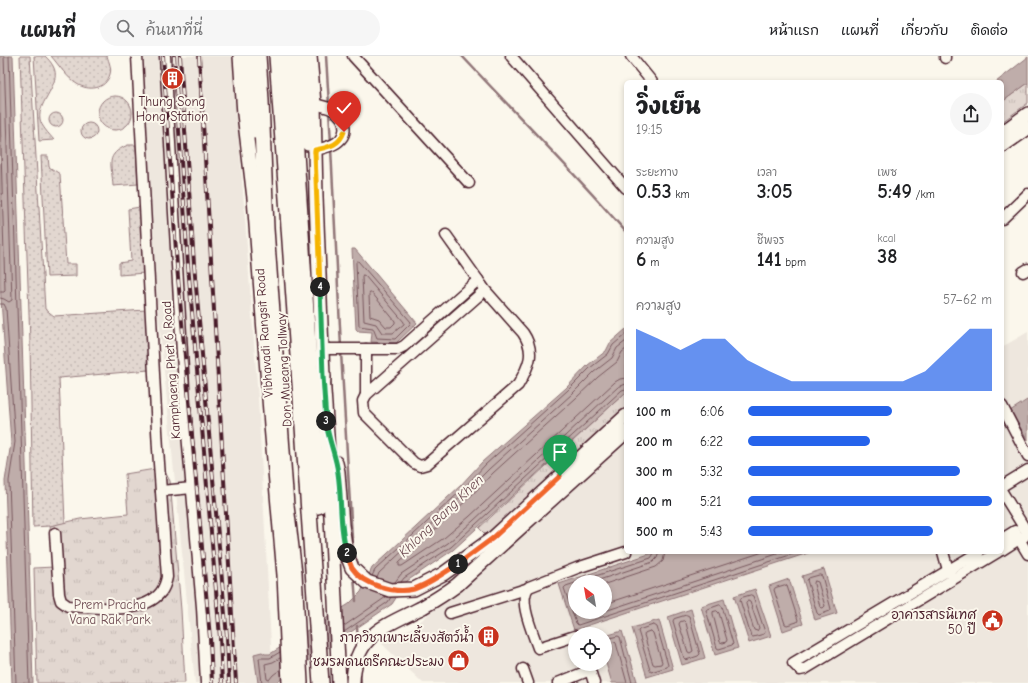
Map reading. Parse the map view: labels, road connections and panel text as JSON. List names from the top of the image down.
{
  "streets": {
    "highway": ["Vibhavadi Rangsit Road", "Don Mueang Tollway"],
    "street": ["Kamphaeng Phet 6 Road"]
  },
  "water": ["Khlong Bang Khen"],
  "parks": ["Prem Pracha Vana Rak Park"],
  "places": {
    "building": ["Thung Song Hong Station", "ภาควิชาเพาะเลี้ยงสัตว์น้ำ"],
    "public building": ["อาคารสารนิเทศ 50 ปี"],
    "shop": ["ชมรมดนตรีคณะประมง"]
  },
  "north": "top left",
  "page": {
    "header": "แผนที่",
    "search": "ค้นหาที่นี่",
    "nav": [
      "หน้าแรก",
      "แผนที่",
      "เกี่ยวกับ",
      "ติดต่อ"
    ],
    "heading": ["วิ่งเย็น", "19:15"],
    "stats": [
      ["ระยะทาง", "0.53 km"],
      ["เวลา", "3:05"],
      ["เพซ", "5:49 /km"],
      ["ความสูง", "6 m"],
      ["ชีพจร", "141 bpm"],
      ["kcal", "38"]
    ],
    "pins": [
      "4",
      "3",
      "2",
      "1"
    ],
    "chart": ["ความสูง", "57–62 m"],
    "list": [
      {
        "name": "100 m",
        "note": "6:06"
      },
      {
        "name": "200 m",
        "note": "6:22"
      },
      {
        "name": "300 m",
        "note": "5:32"
      },
      {
        "name": "400 m",
        "note": "5:21"
      },
      {
        "name": "500 m",
        "note": "5:43"
      }
    ]
  }
}
